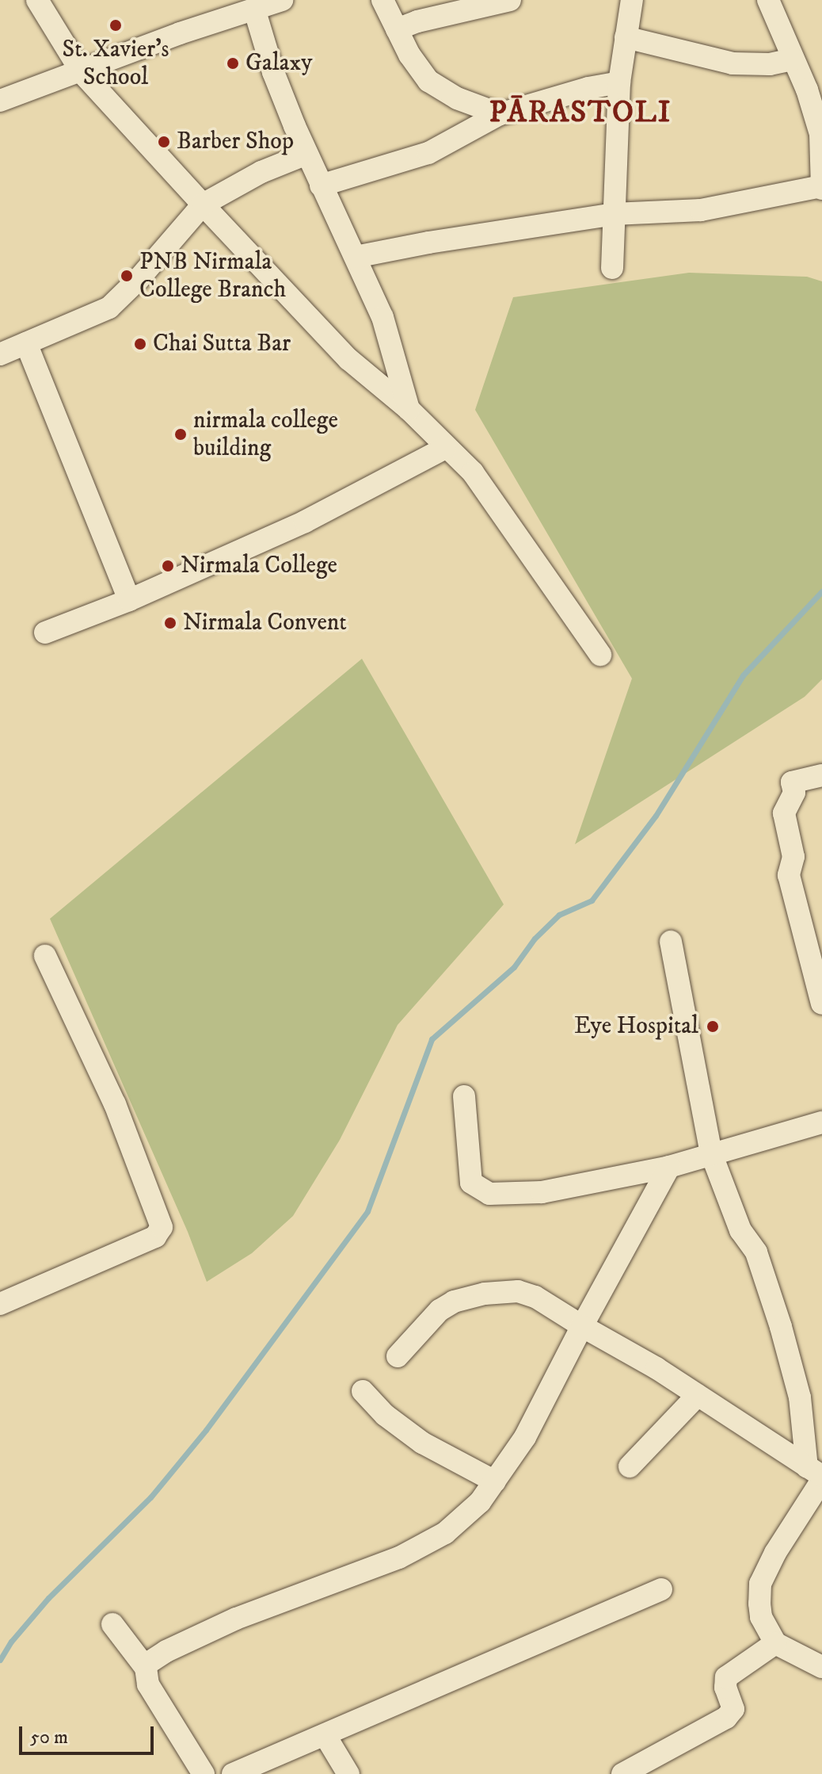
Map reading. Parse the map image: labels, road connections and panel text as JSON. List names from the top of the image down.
{
  "districts": ["PĀRASTOLI"],
  "places": [
    "St. Xavier's School",
    "Galaxy",
    "Barber Shop",
    "PNB Nirmala College Branch",
    "Chai Sutta Bar",
    "nirmala college building",
    "Nirmala College",
    "Nirmala Convent",
    "Eye Hospital"
  ],
  "scale_bar": "50 m"
}
